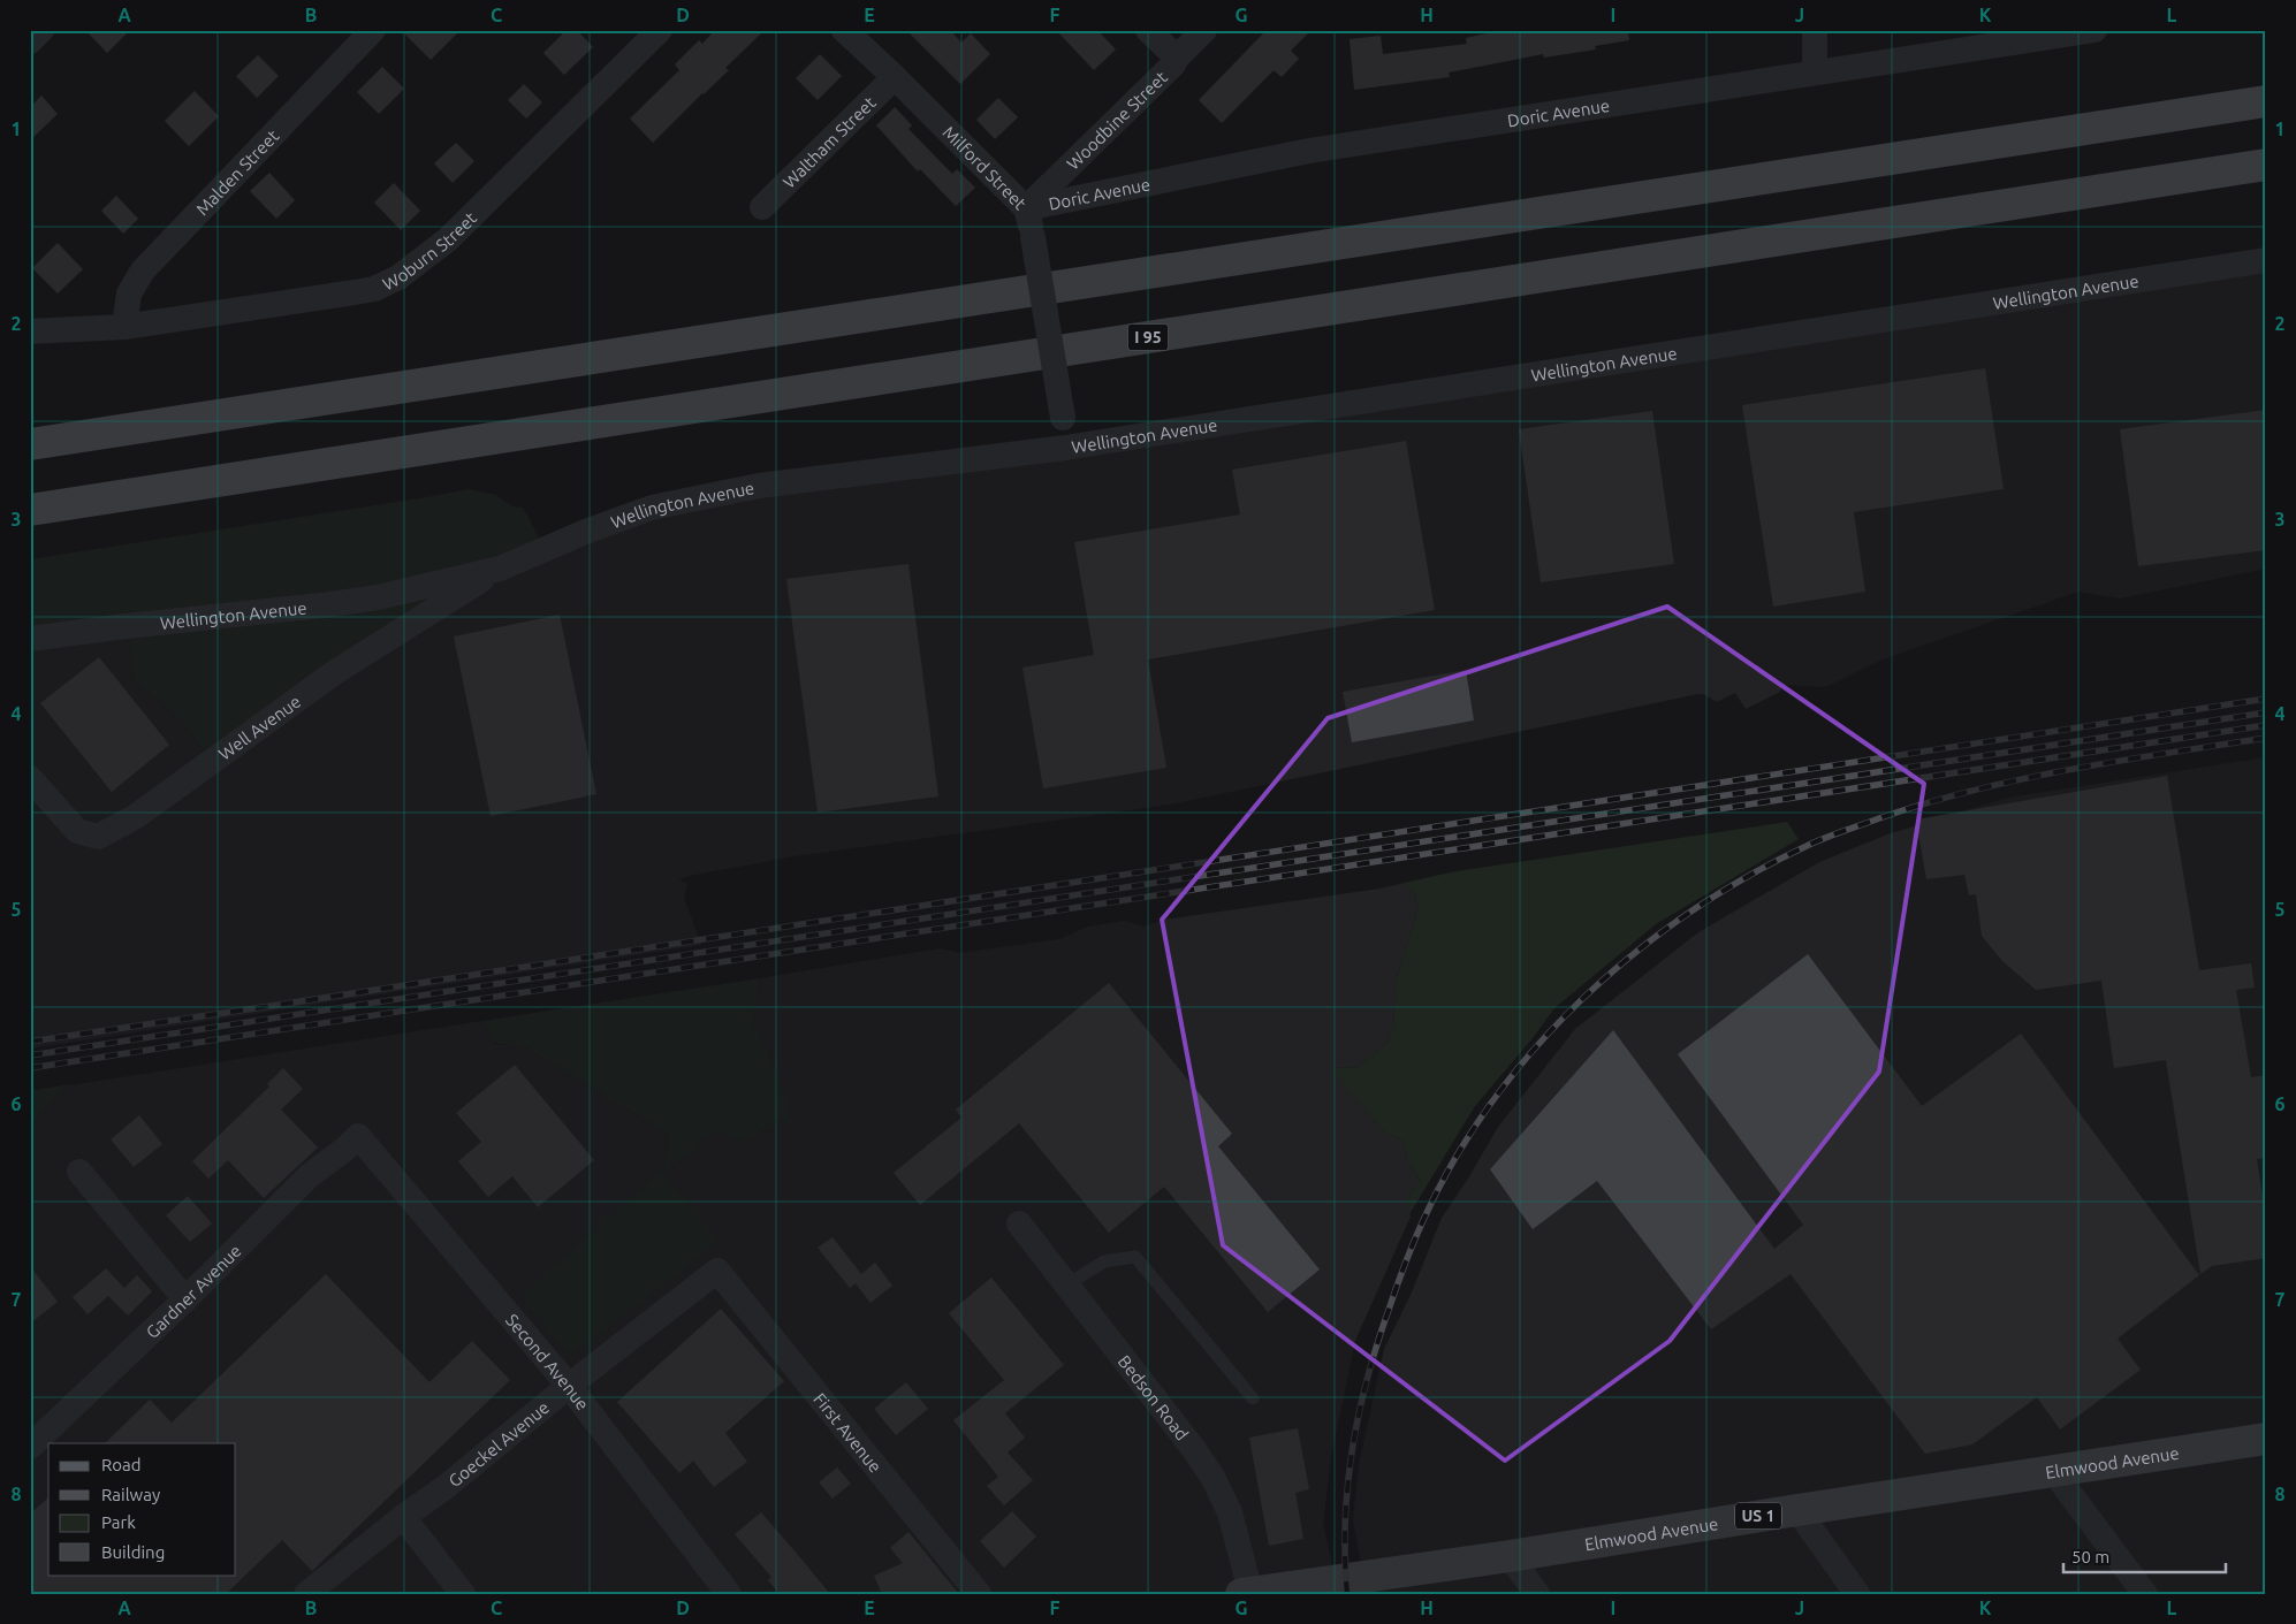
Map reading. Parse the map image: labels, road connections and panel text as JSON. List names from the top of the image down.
{
  "streets": {
    "highway": ["I 95"],
    "main road": ["Elmwood Avenue", "US 1"],
    "street": [
      "Doric Avenue",
      "Woodbine Street",
      "Waltham Street",
      "Milford Street",
      "Malden Street",
      "Woburn Street",
      "Wellington Avenue",
      "Well Avenue",
      "Gardner Avenue",
      "Second Avenue",
      "Bedson Road",
      "First Avenue",
      "Goeckel Avenue"
    ]
  },
  "crossings": [
    ["Doric Avenue", "Woodbine Street"],
    ["Doric Avenue", "Milford Street"],
    ["Woodbine Street", "Milford Street"],
    ["Waltham Street", "Milford Street"],
    ["Milford Street", "Wellington Avenue"],
    ["Malden Street", "Woburn Street"],
    ["Wellington Avenue", "Well Avenue"],
    ["Gardner Avenue", "Second Avenue"],
    ["Second Avenue", "Goeckel Avenue"],
    ["Bedson Road", "Elmwood Avenue"],
    ["First Avenue", "Goeckel Avenue"]
  ],
  "legend": [
    "Road",
    "Railway",
    "Park",
    "Building"
  ],
  "scale_bar": "50 m",
  "grid": {
    "columns": [
      "A",
      "B",
      "C",
      "D",
      "E",
      "F",
      "G",
      "H",
      "I",
      "J",
      "K",
      "L"
    ],
    "rows": [
      "1",
      "2",
      "3",
      "4",
      "5",
      "6",
      "7",
      "8"
    ]
  }
}
